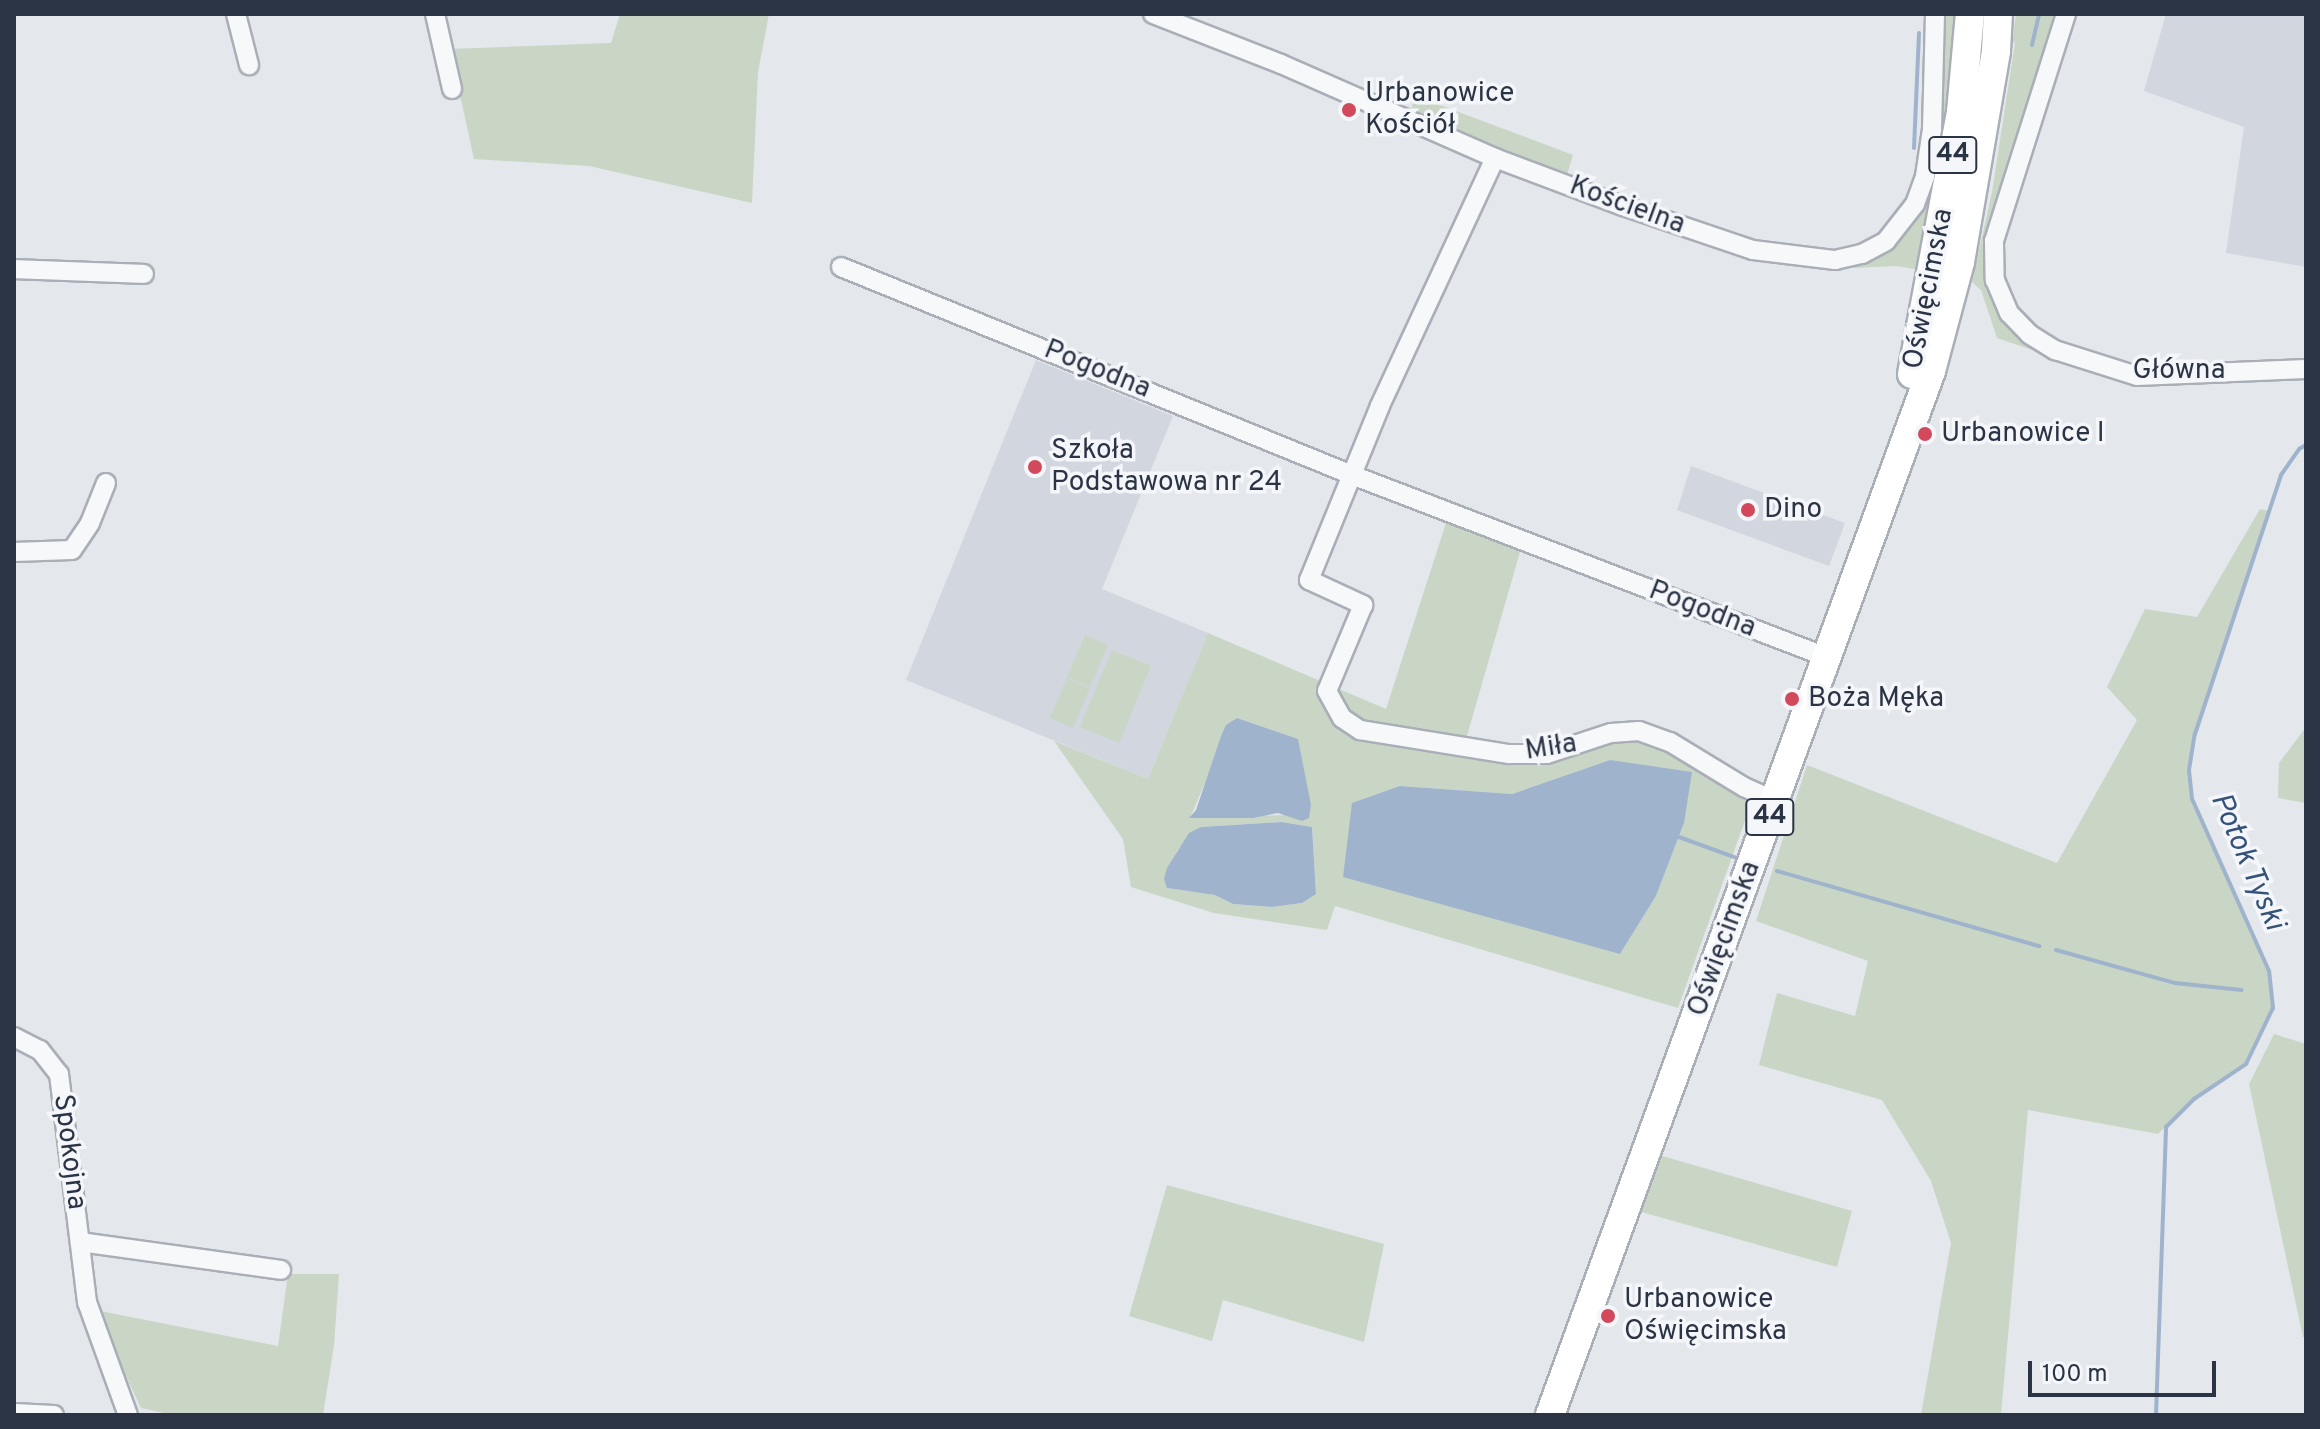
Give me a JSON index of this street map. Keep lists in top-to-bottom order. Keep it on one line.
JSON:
{"streets":{"highway":["44","Oświęcimska"],"street":["Kościelna","Pogodna","Główna","Miła","Spokojna"]},"crossings":[["44","Oświęcimska"],["Oświęcimska","Pogodna"],["Oświęcimska","Główna"],["Oświęcimska","Miła"],["Pogodna","Miła"]],"water":["Potok Tyski"],"places":["Urbanowice Kościół","Urbanowice I","Szkoła Podstawowa nr 24","Dino","Boża Męka","Urbanowice Oświęcimska"],"scale_bar":"100 m"}
